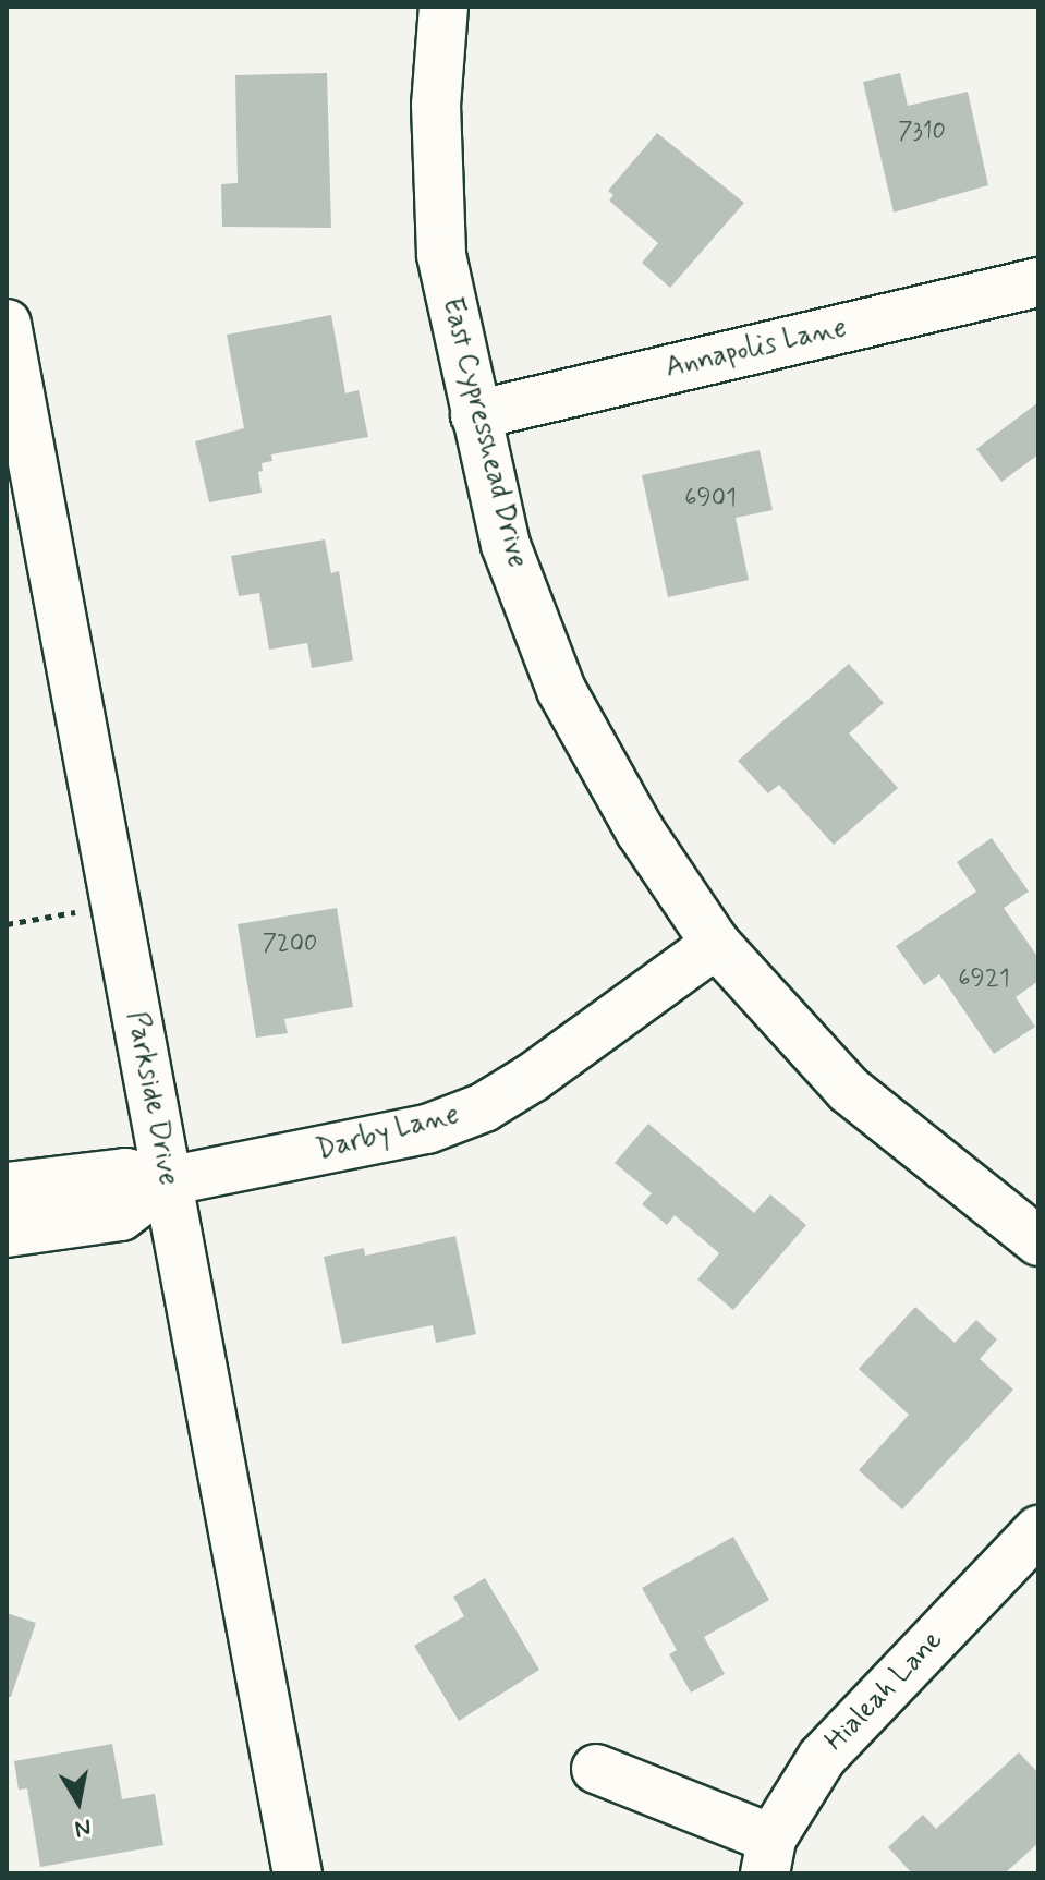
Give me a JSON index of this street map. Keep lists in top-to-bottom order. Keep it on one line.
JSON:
{"streets":{"street":["Annapolis Lane","East Cypresshead Drive","Parkside Drive","Darby Lane","Hialeah Lane"]},"crossings":[["Annapolis Lane","East Cypresshead Drive"],["East Cypresshead Drive","Darby Lane"],["Parkside Drive","Darby Lane"]],"house_numbers":["7310","6901","7200","6921"],"north":"bottom"}
